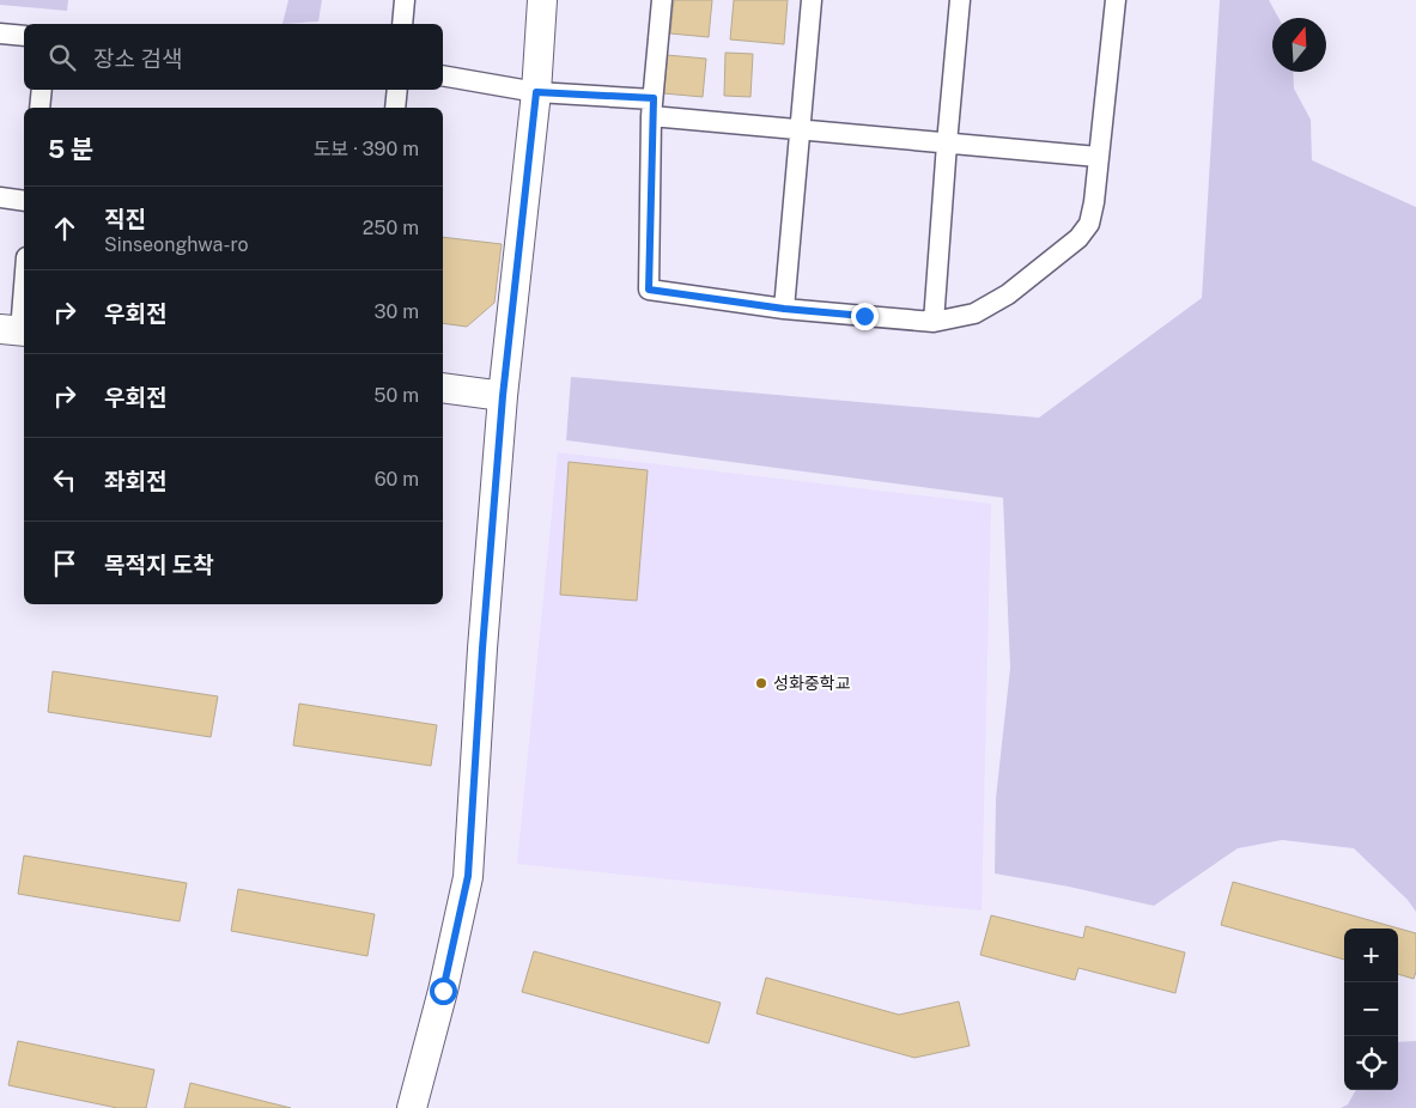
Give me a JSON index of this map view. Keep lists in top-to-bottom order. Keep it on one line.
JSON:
{"places":["성화중학교"],"north":"top","page":{"search":"장소 검색","heading":["5 분","도보 · 390 m"],"list":[["직진","Sinseonghwa-ro","250 m"],["우회전","30 m"],["우회전","50 m"],["좌회전","60 m"],"목적지 도착"],"map_buttons":["+","−"]}}
